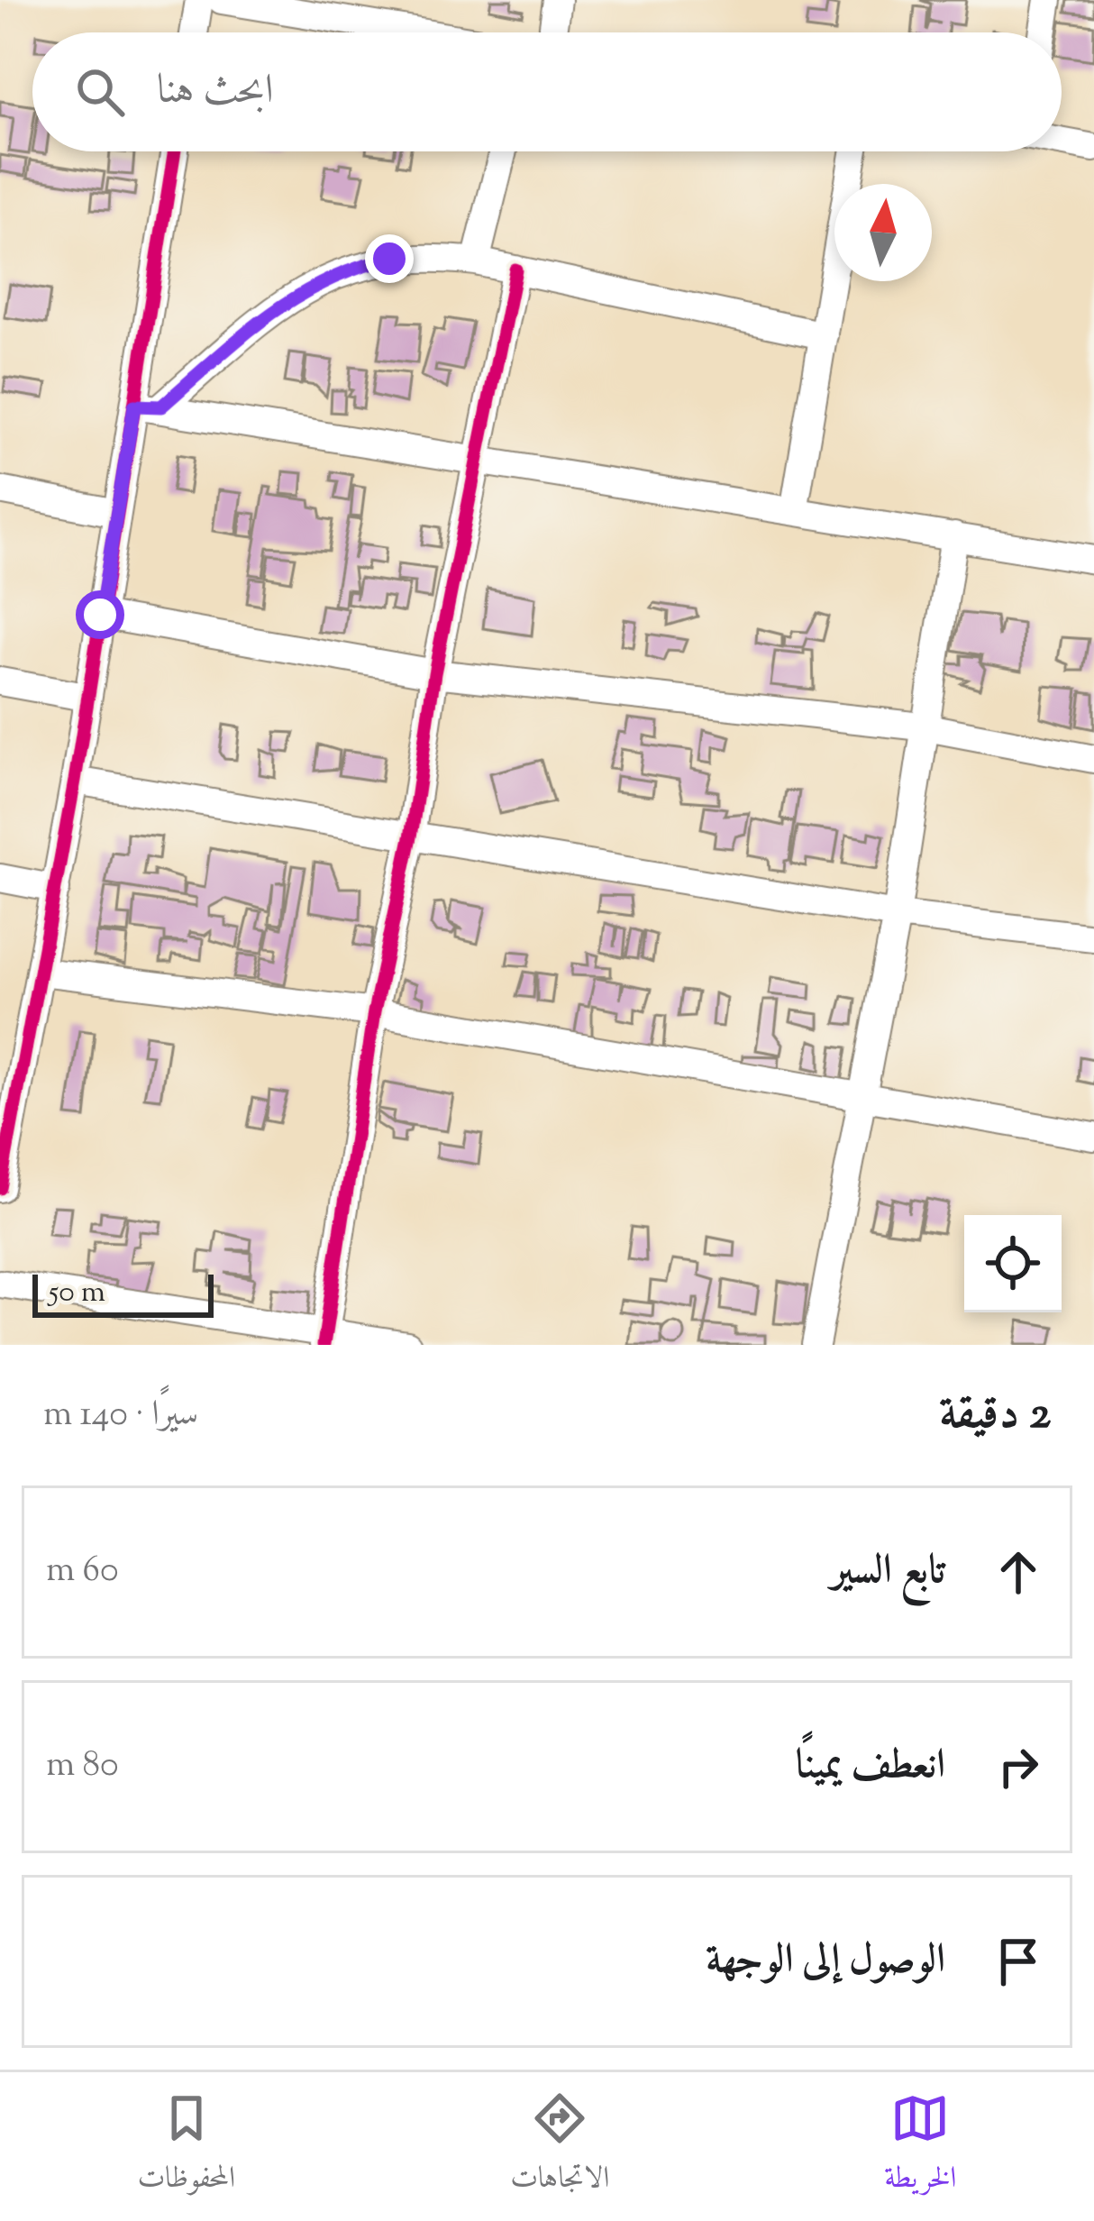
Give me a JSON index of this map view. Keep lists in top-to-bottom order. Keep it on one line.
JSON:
{"scale_bar":"50 m","north":"top","page":{"search":"ابحث هنا","scale":"50 m","heading":["2 دقيقة","سيرًا · 140 m"],"list":[["تابع السير","60 m"],["انعطف يمينًا","80 m"],"الوصول إلى الوجهة"],"nav":["الخريطة","الاتجاهات","المحفوظات"]}}
